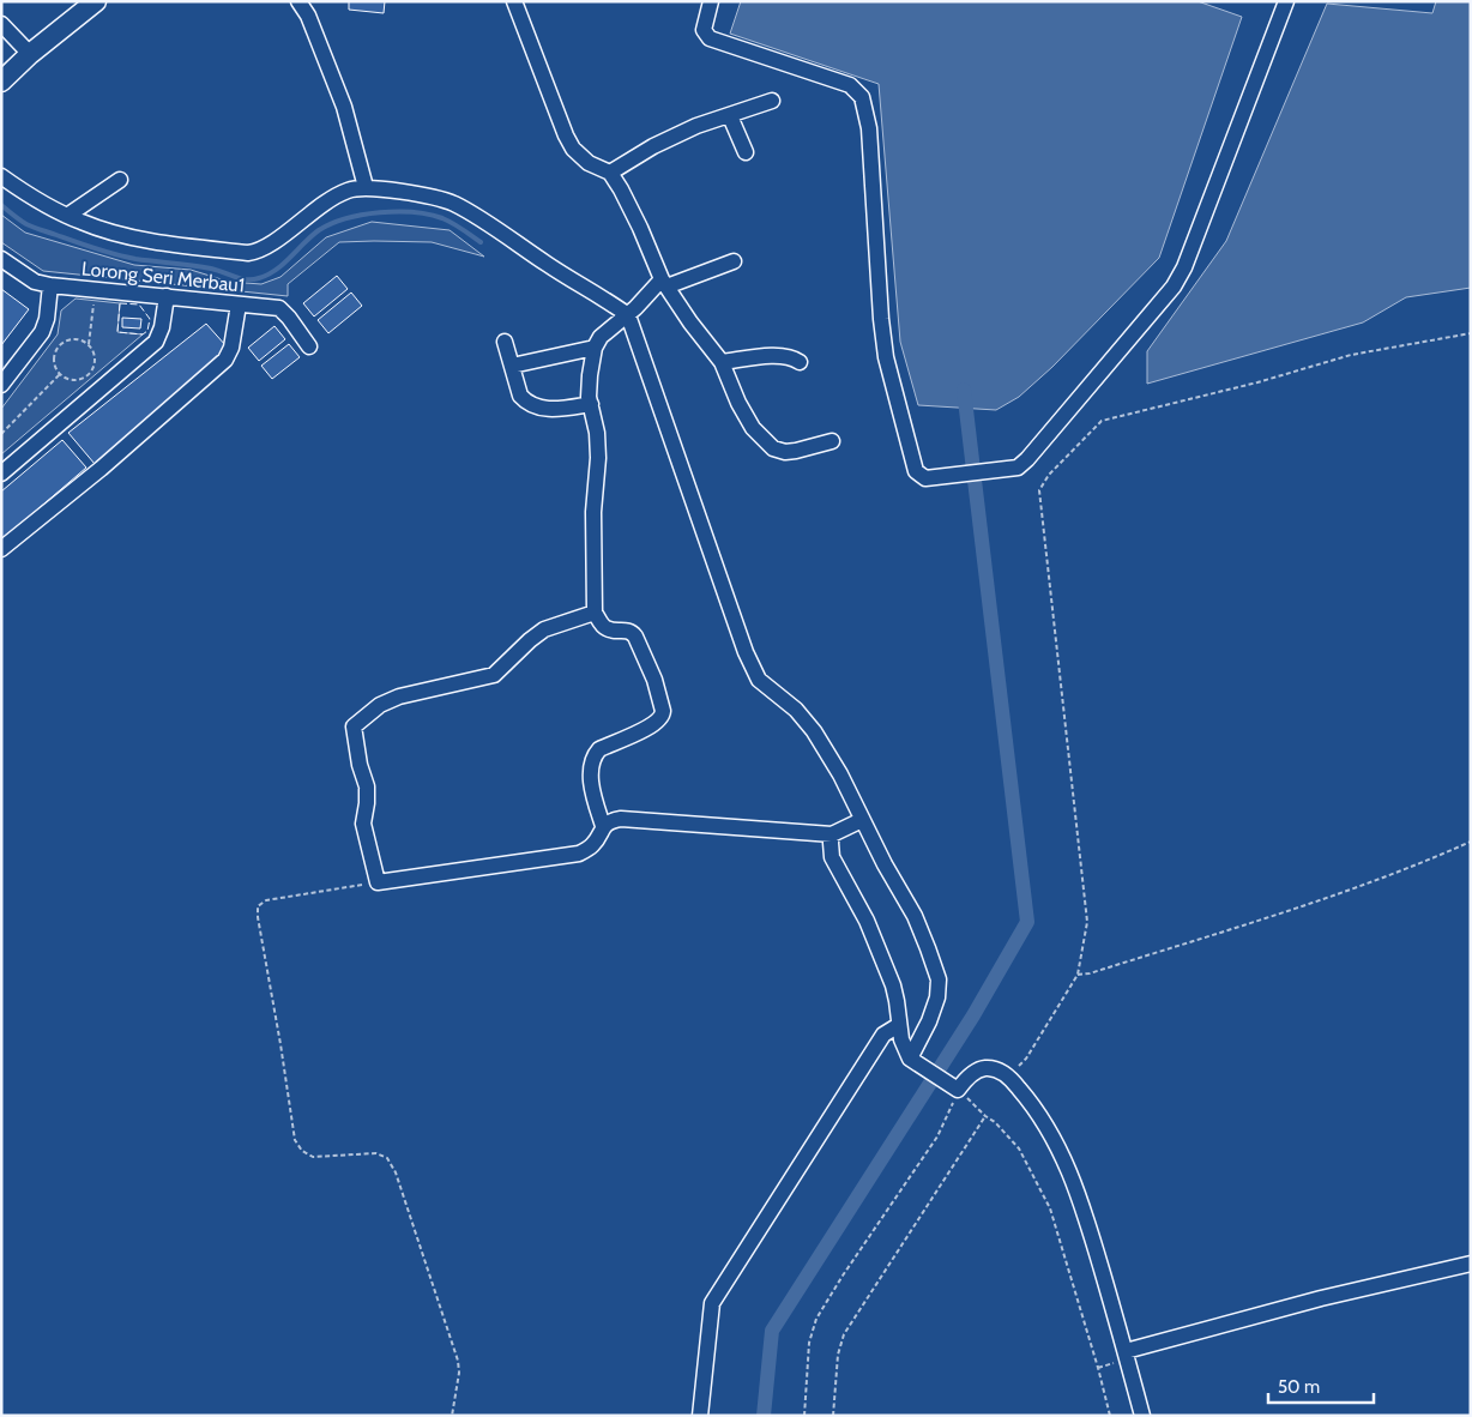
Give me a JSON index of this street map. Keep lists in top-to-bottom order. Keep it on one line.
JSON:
{"streets":{"street":["Lorong Seri Merbau1"]},"scale_bar":"50 m"}
